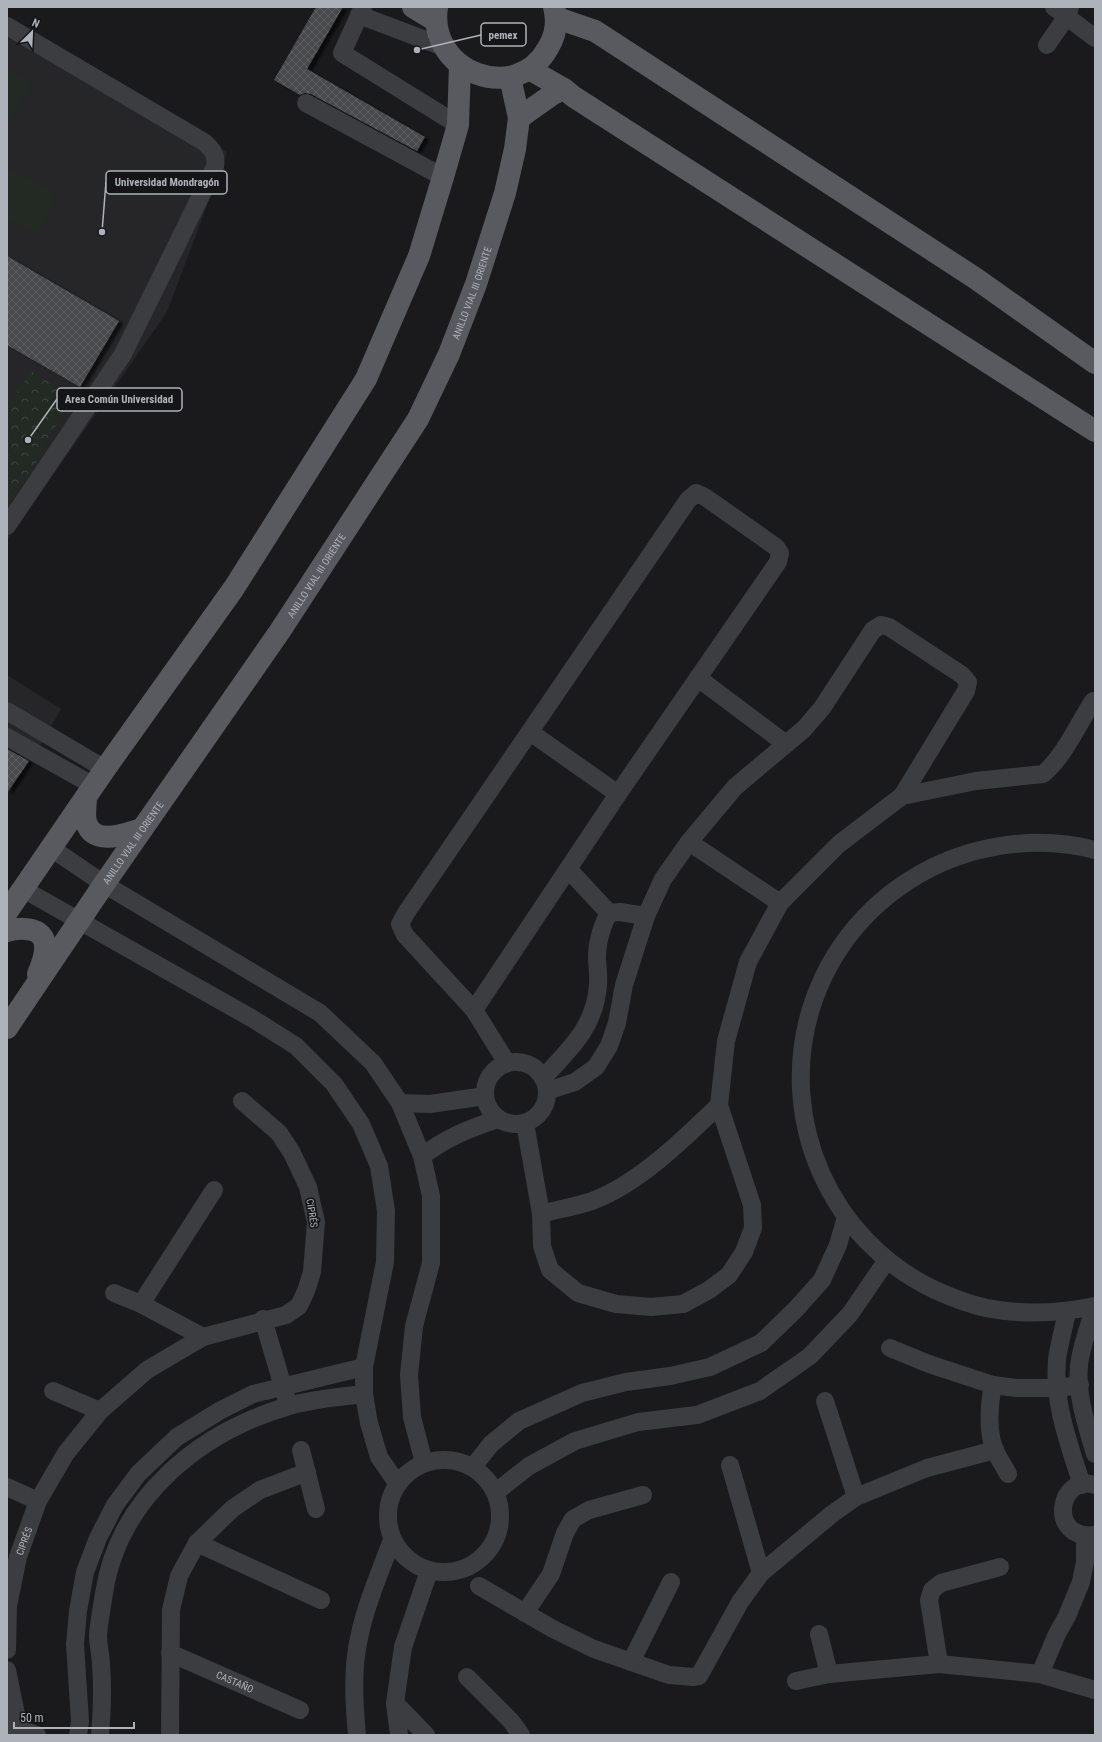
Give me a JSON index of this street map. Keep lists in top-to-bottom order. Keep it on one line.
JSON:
{"streets":{"main road":["ANILLO VIAL III ORIENTE"],"street":["CIPRÉS","CASTAÑO"]},"places":["pemex","Universidad Mondragón","Area Común Universidad"],"scale_bar":"50 m","north":"top right"}
